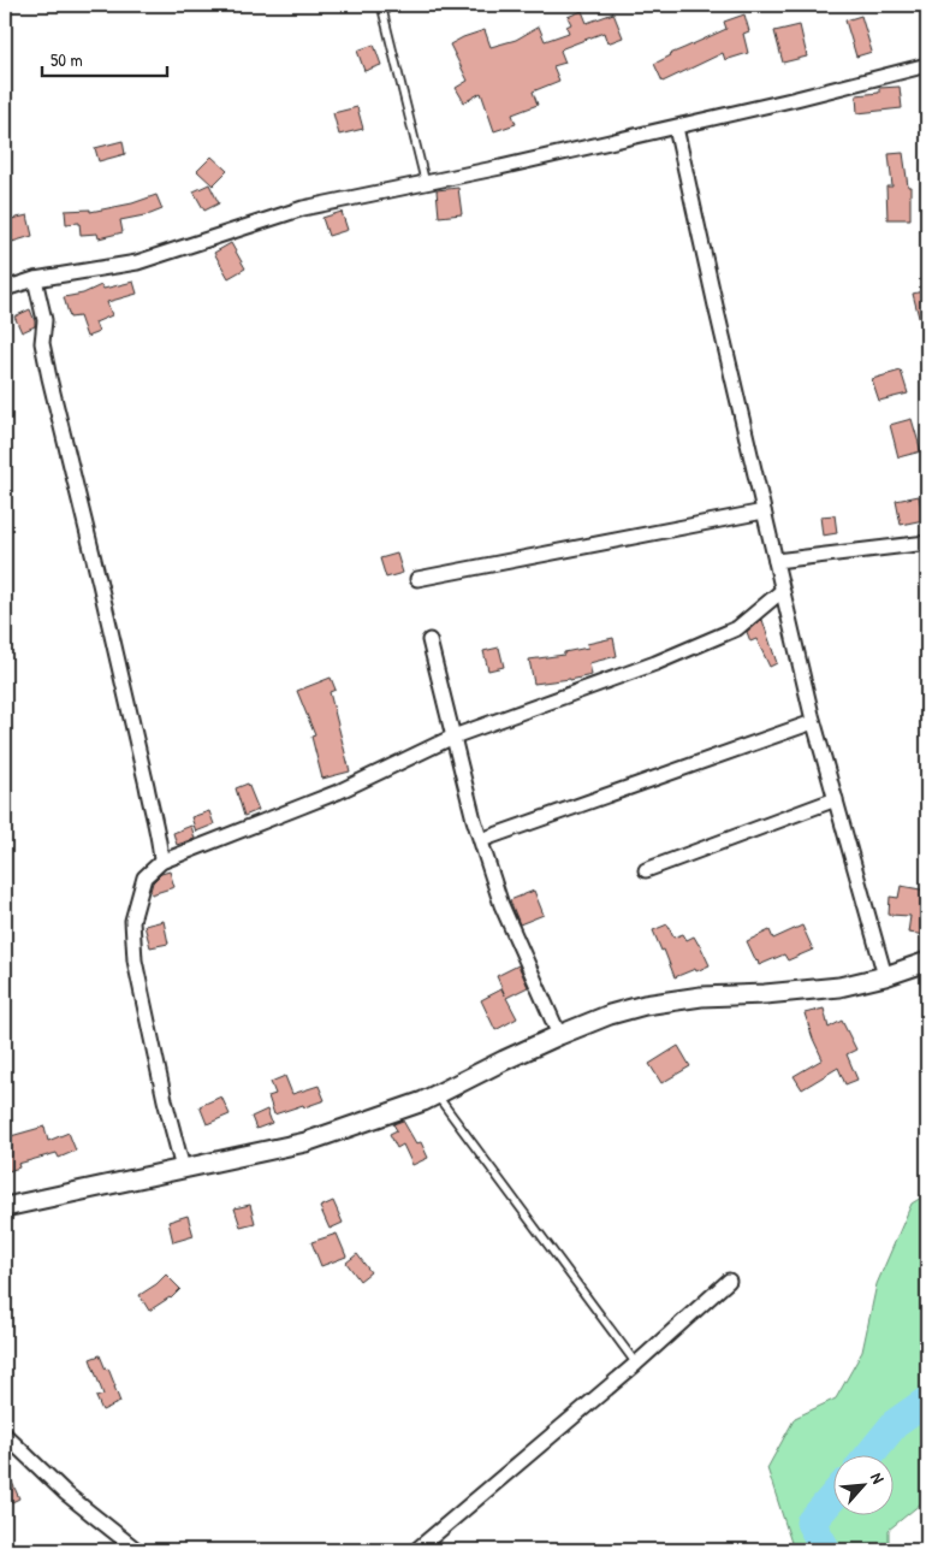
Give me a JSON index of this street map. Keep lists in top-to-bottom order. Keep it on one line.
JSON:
{"scale_bar":"50 m","north":"top right"}
